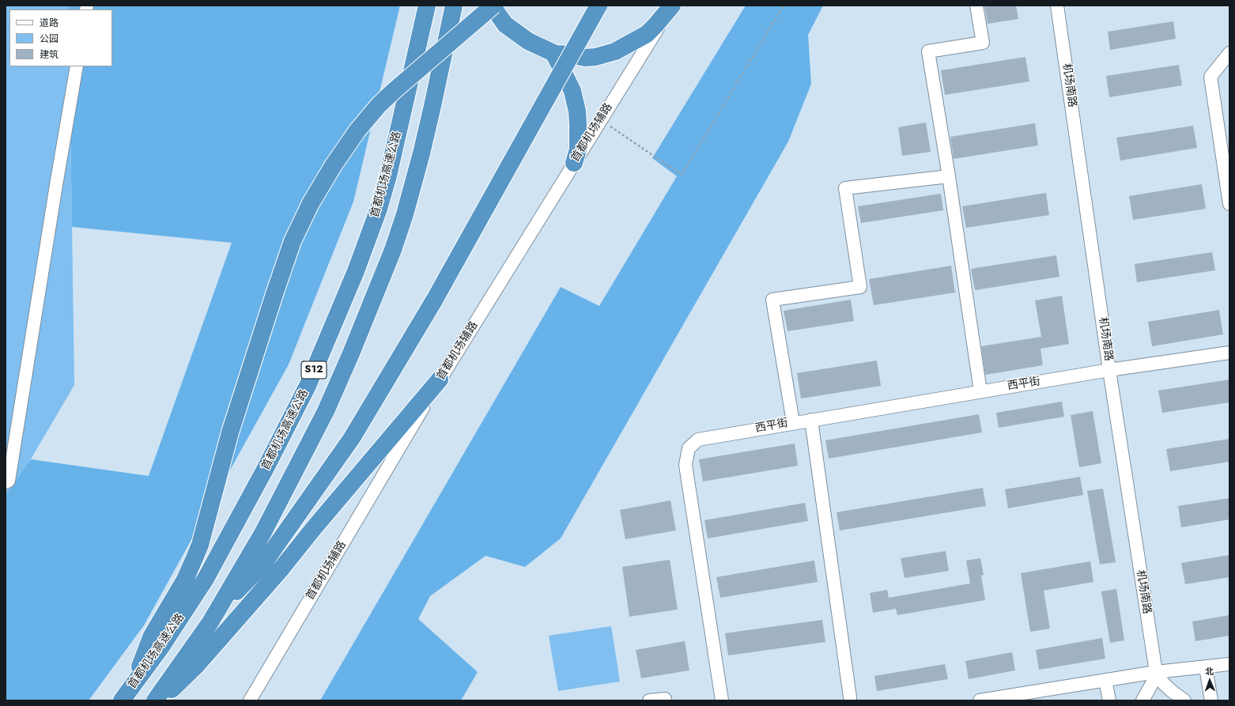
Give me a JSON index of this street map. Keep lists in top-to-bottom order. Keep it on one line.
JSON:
{"streets":{"highway":["首都机场高速公路","S12"],"street":["机场南路","首都机场辅路","西平街"]},"crossings":[["机场南路","西平街"]],"legend":["道路","公园","建筑"],"north":"top"}
